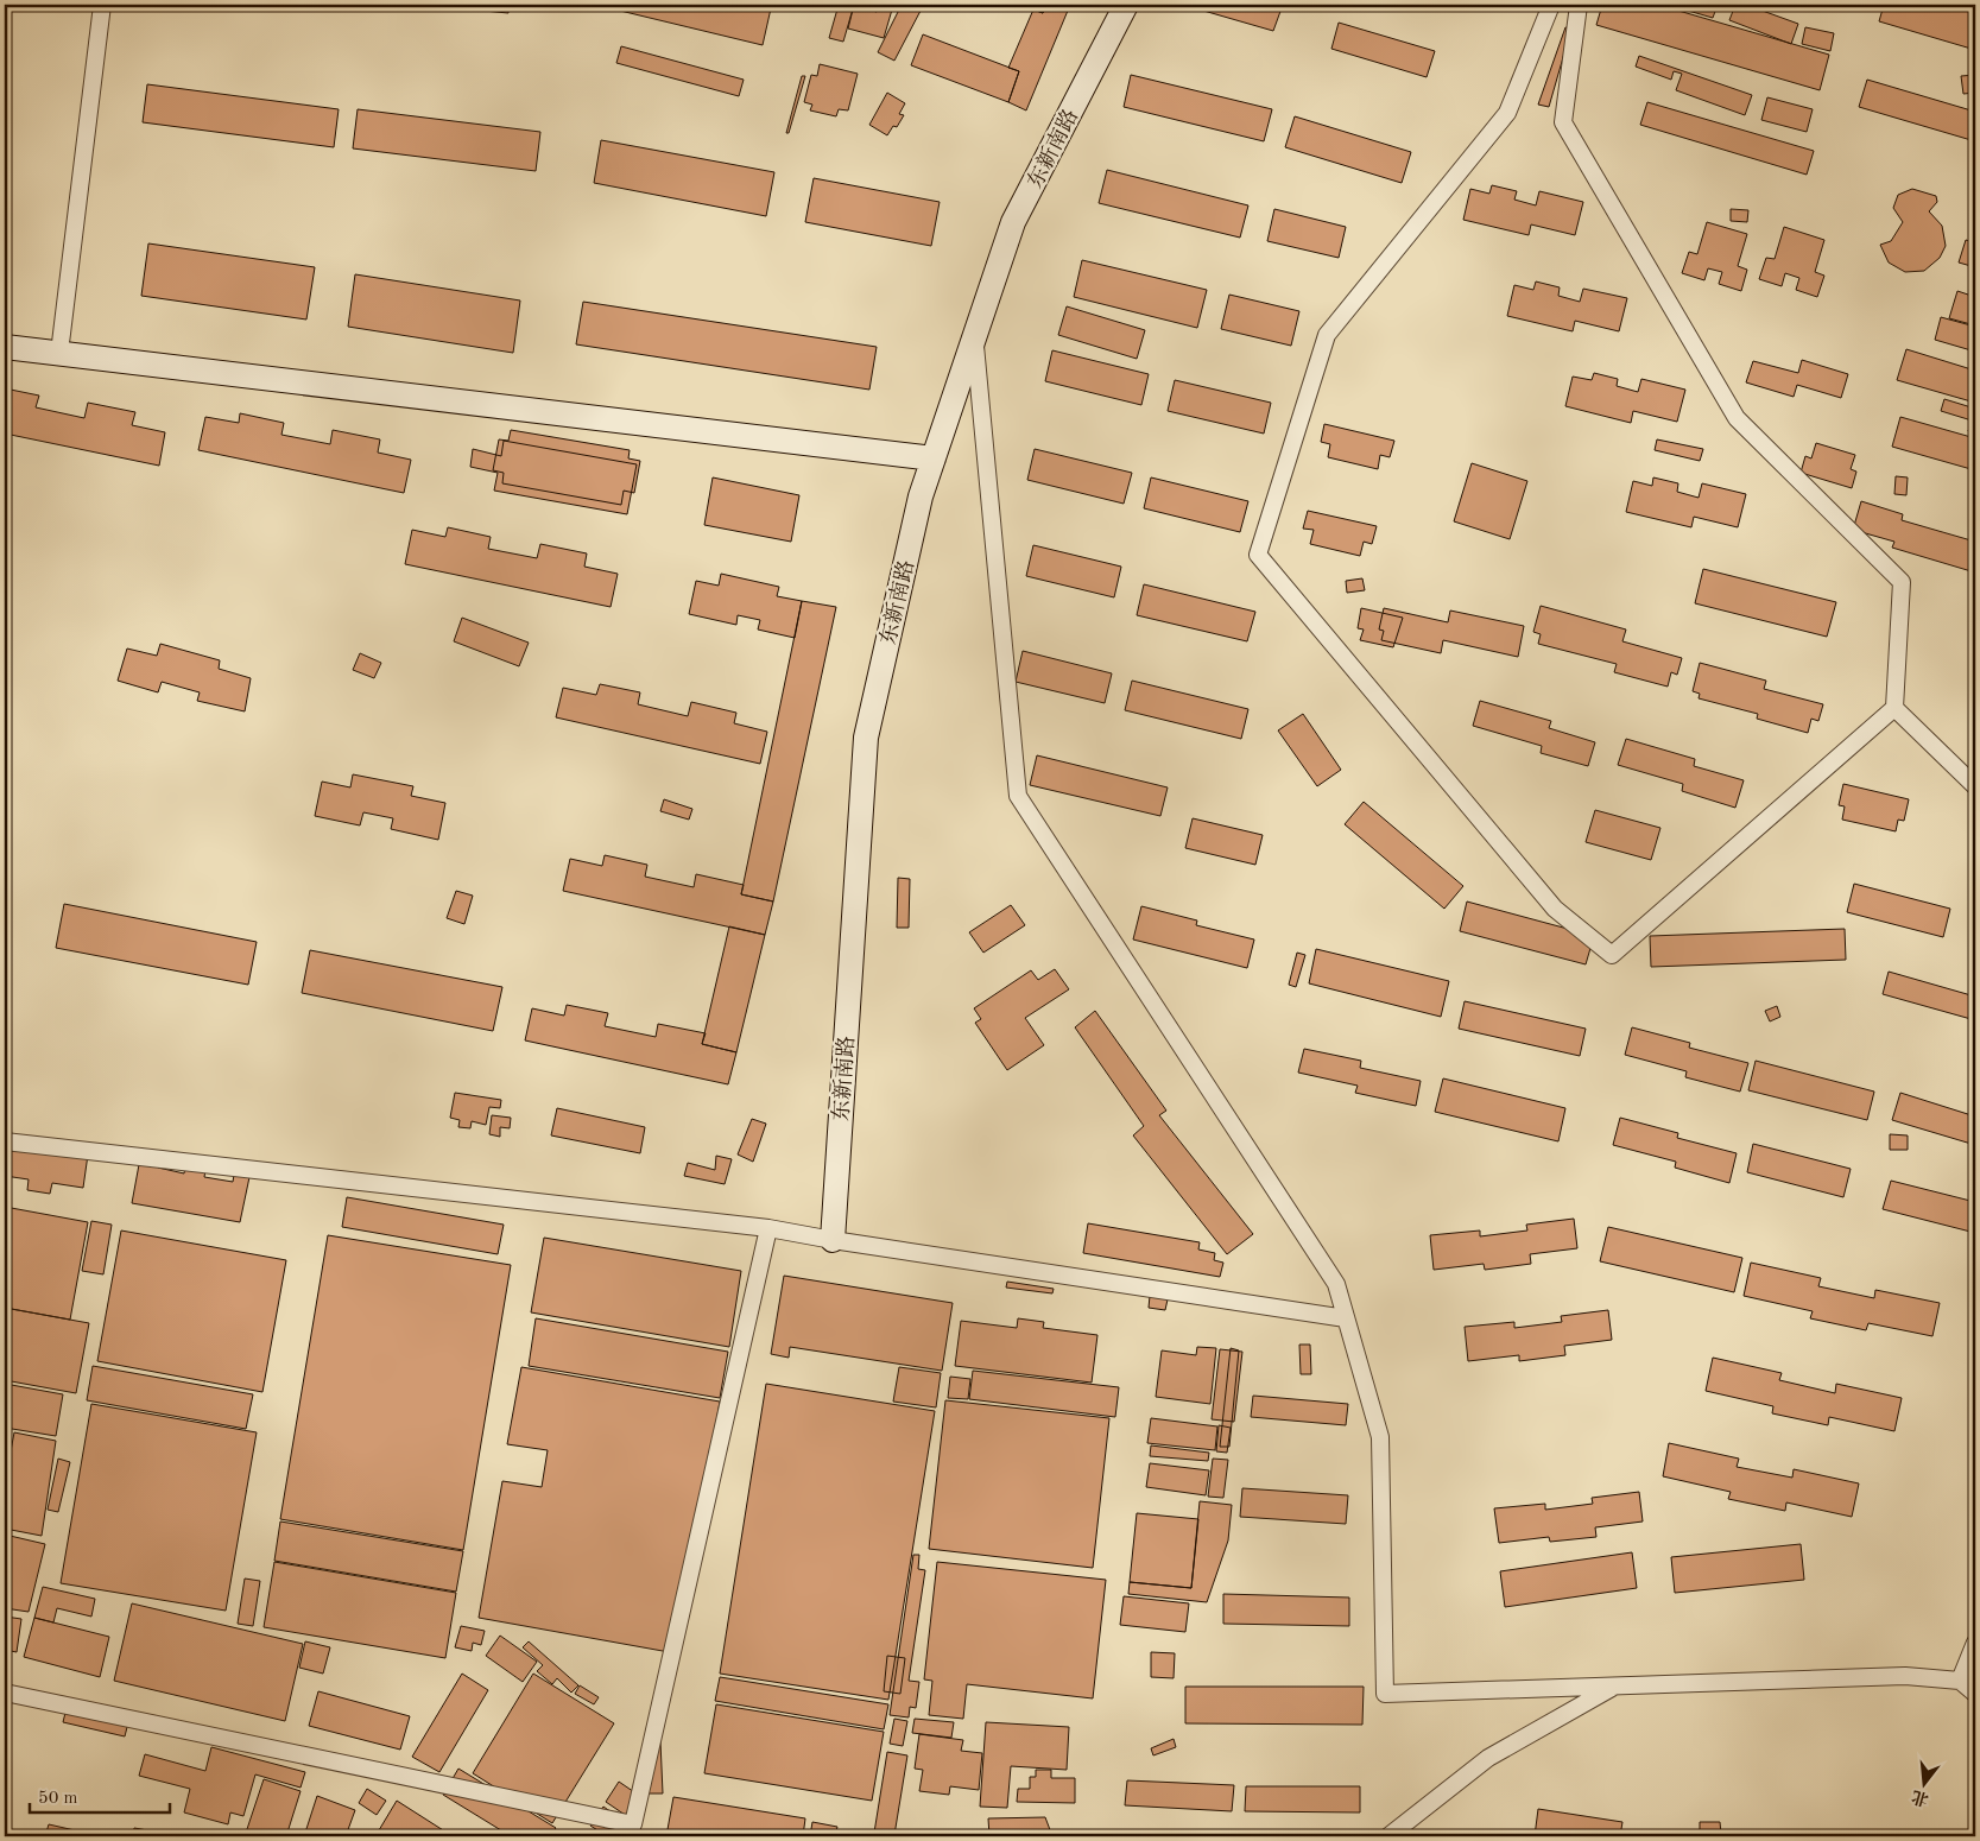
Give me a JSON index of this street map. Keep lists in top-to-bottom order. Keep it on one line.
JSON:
{"streets":{"main road":["东新南路"]},"scale_bar":"50 m","north":"bottom"}
